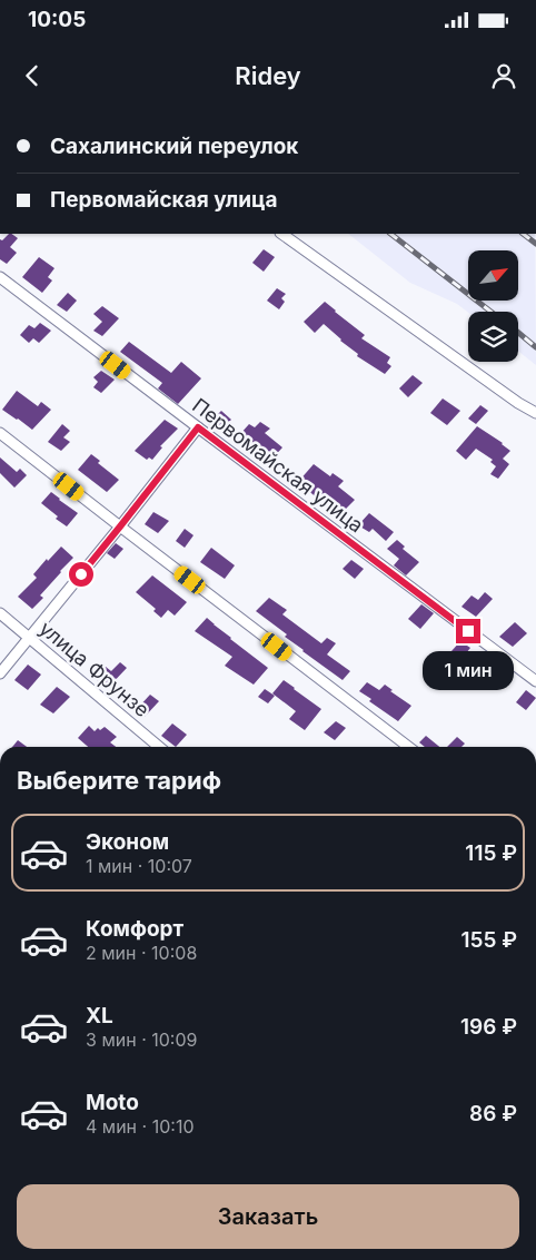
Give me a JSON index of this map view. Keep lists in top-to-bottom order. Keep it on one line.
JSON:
{"streets":{"street":["Первомайская улица","улица Фрунзе"]},"north":"top right","page":{"status":"10:05","header":"Ridey","banner":["Сахалинский переулок","Первомайская улица"],"bubble":"1 мин","heading":"Выберите тариф","list":[{"name":"Эконом","note":"1 мин · 10:07","value":"115 ₽"},{"name":"Комфорт","note":"2 мин · 10:08","value":"155 ₽"},{"name":"XL","note":"3 мин · 10:09","value":"196 ₽"},{"name":"Moto","note":"4 мин · 10:10","value":"86 ₽"}],"buttons":"Заказать"}}
